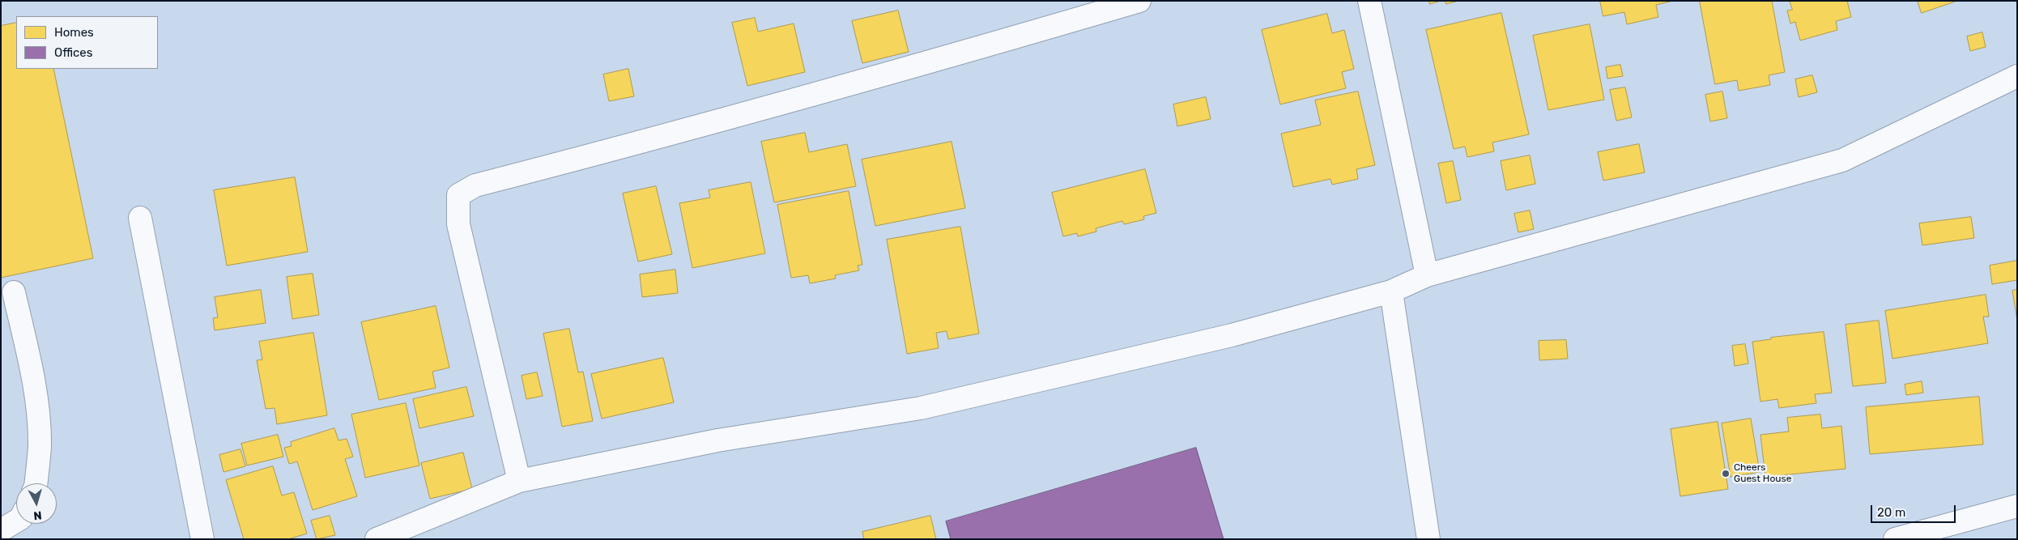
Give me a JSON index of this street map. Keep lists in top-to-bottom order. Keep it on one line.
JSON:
{"places":["Cheers Guest House"],"legend":["Homes","Offices"],"scale_bar":"20 m","north":"bottom"}
